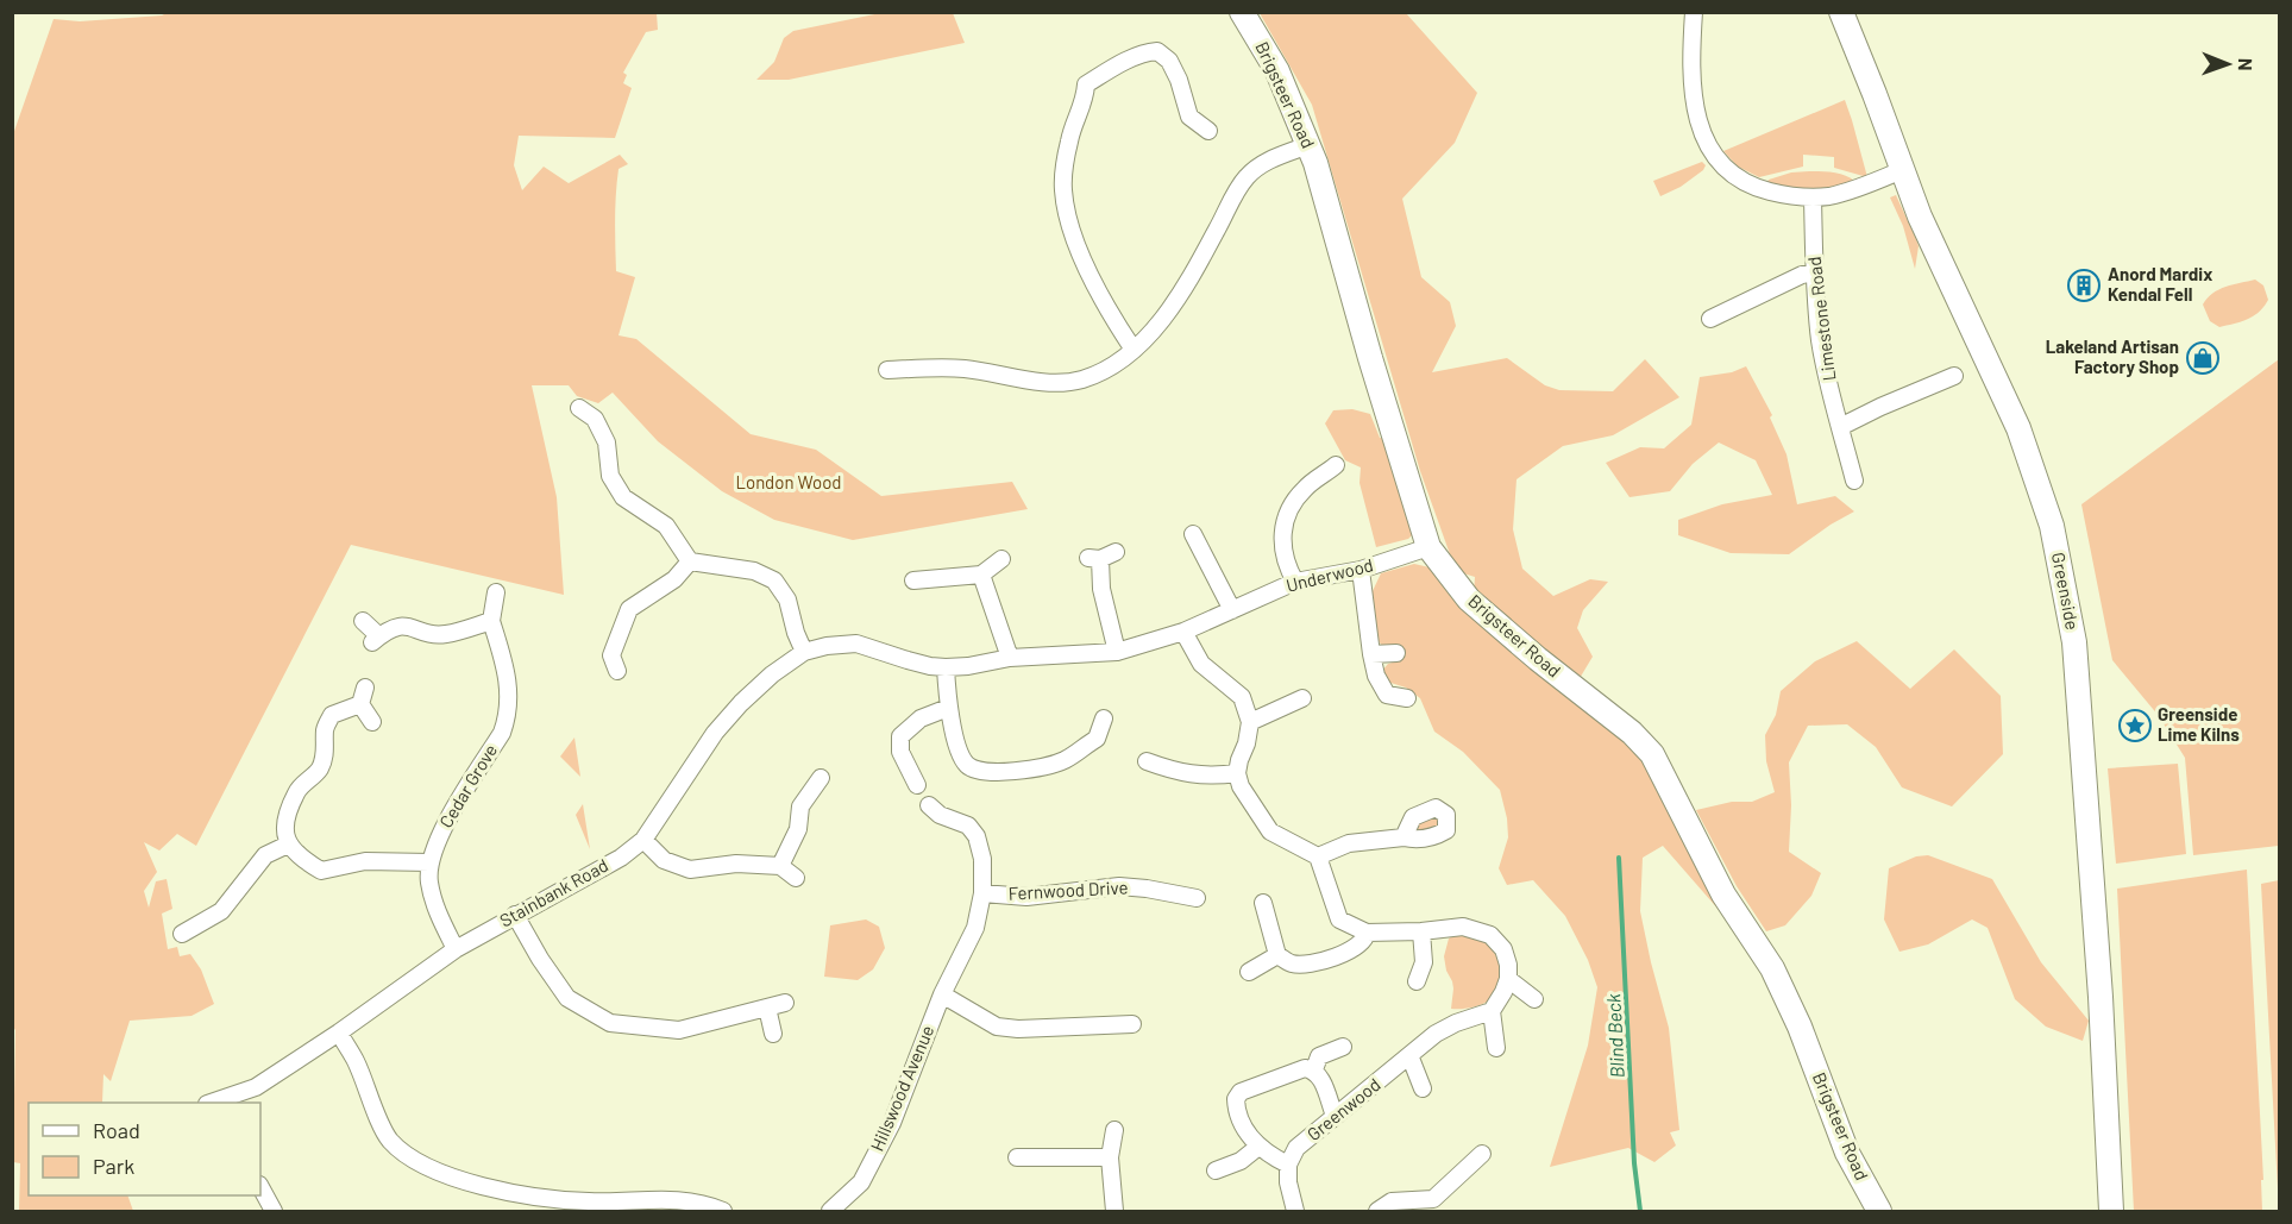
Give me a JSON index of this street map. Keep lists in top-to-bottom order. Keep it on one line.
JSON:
{"streets":{"street":["Brigsteer Road","Limestone Road","Underwood","Greenside","Cedar Grove","Fernwood Drive","Stainbank Road","Hillswood Avenue","Greenwood"]},"crossings":[["Brigsteer Road","Underwood"],["Underwood","Stainbank Road"],["Cedar Grove","Stainbank Road"],["Fernwood Drive","Hillswood Avenue"]],"water":["Blind Beck"],"parks":["London Wood"],"places":{"building":["Anord Mardix Kendal Fell"],"shop":["Lakeland Artisan Factory Shop"],"place":["Greenside Lime Kilns"]},"legend":["Road","Park"],"north":"right"}
